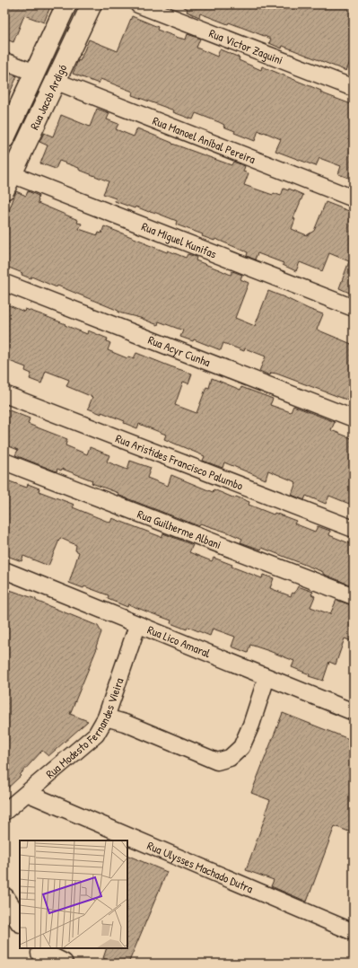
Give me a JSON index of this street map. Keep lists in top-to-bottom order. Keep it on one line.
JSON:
{"streets":{"main road":["Rua Jacob Ardigó"],"street":["Rua Victor Zaguini","Rua Manoel Aníbal Pereira","Rua Miguel Kunifas","Rua Acyr Cunha","Rua Aristides Francisco Palumbo","Rua Guilherme Albani","Rua Lico Amaral","Rua Modesto Fernandes Vieira","Rua Ulysses Machado Dutra"]},"crossings":[["Rua Jacob Ardigó","Rua Manoel Aníbal Pereira"],["Rua Jacob Ardigó","Rua Miguel Kunifas"],["Rua Lico Amaral","Rua Modesto Fernandes Vieira"],["Rua Modesto Fernandes Vieira","Rua Ulysses Machado Dutra"]]}
